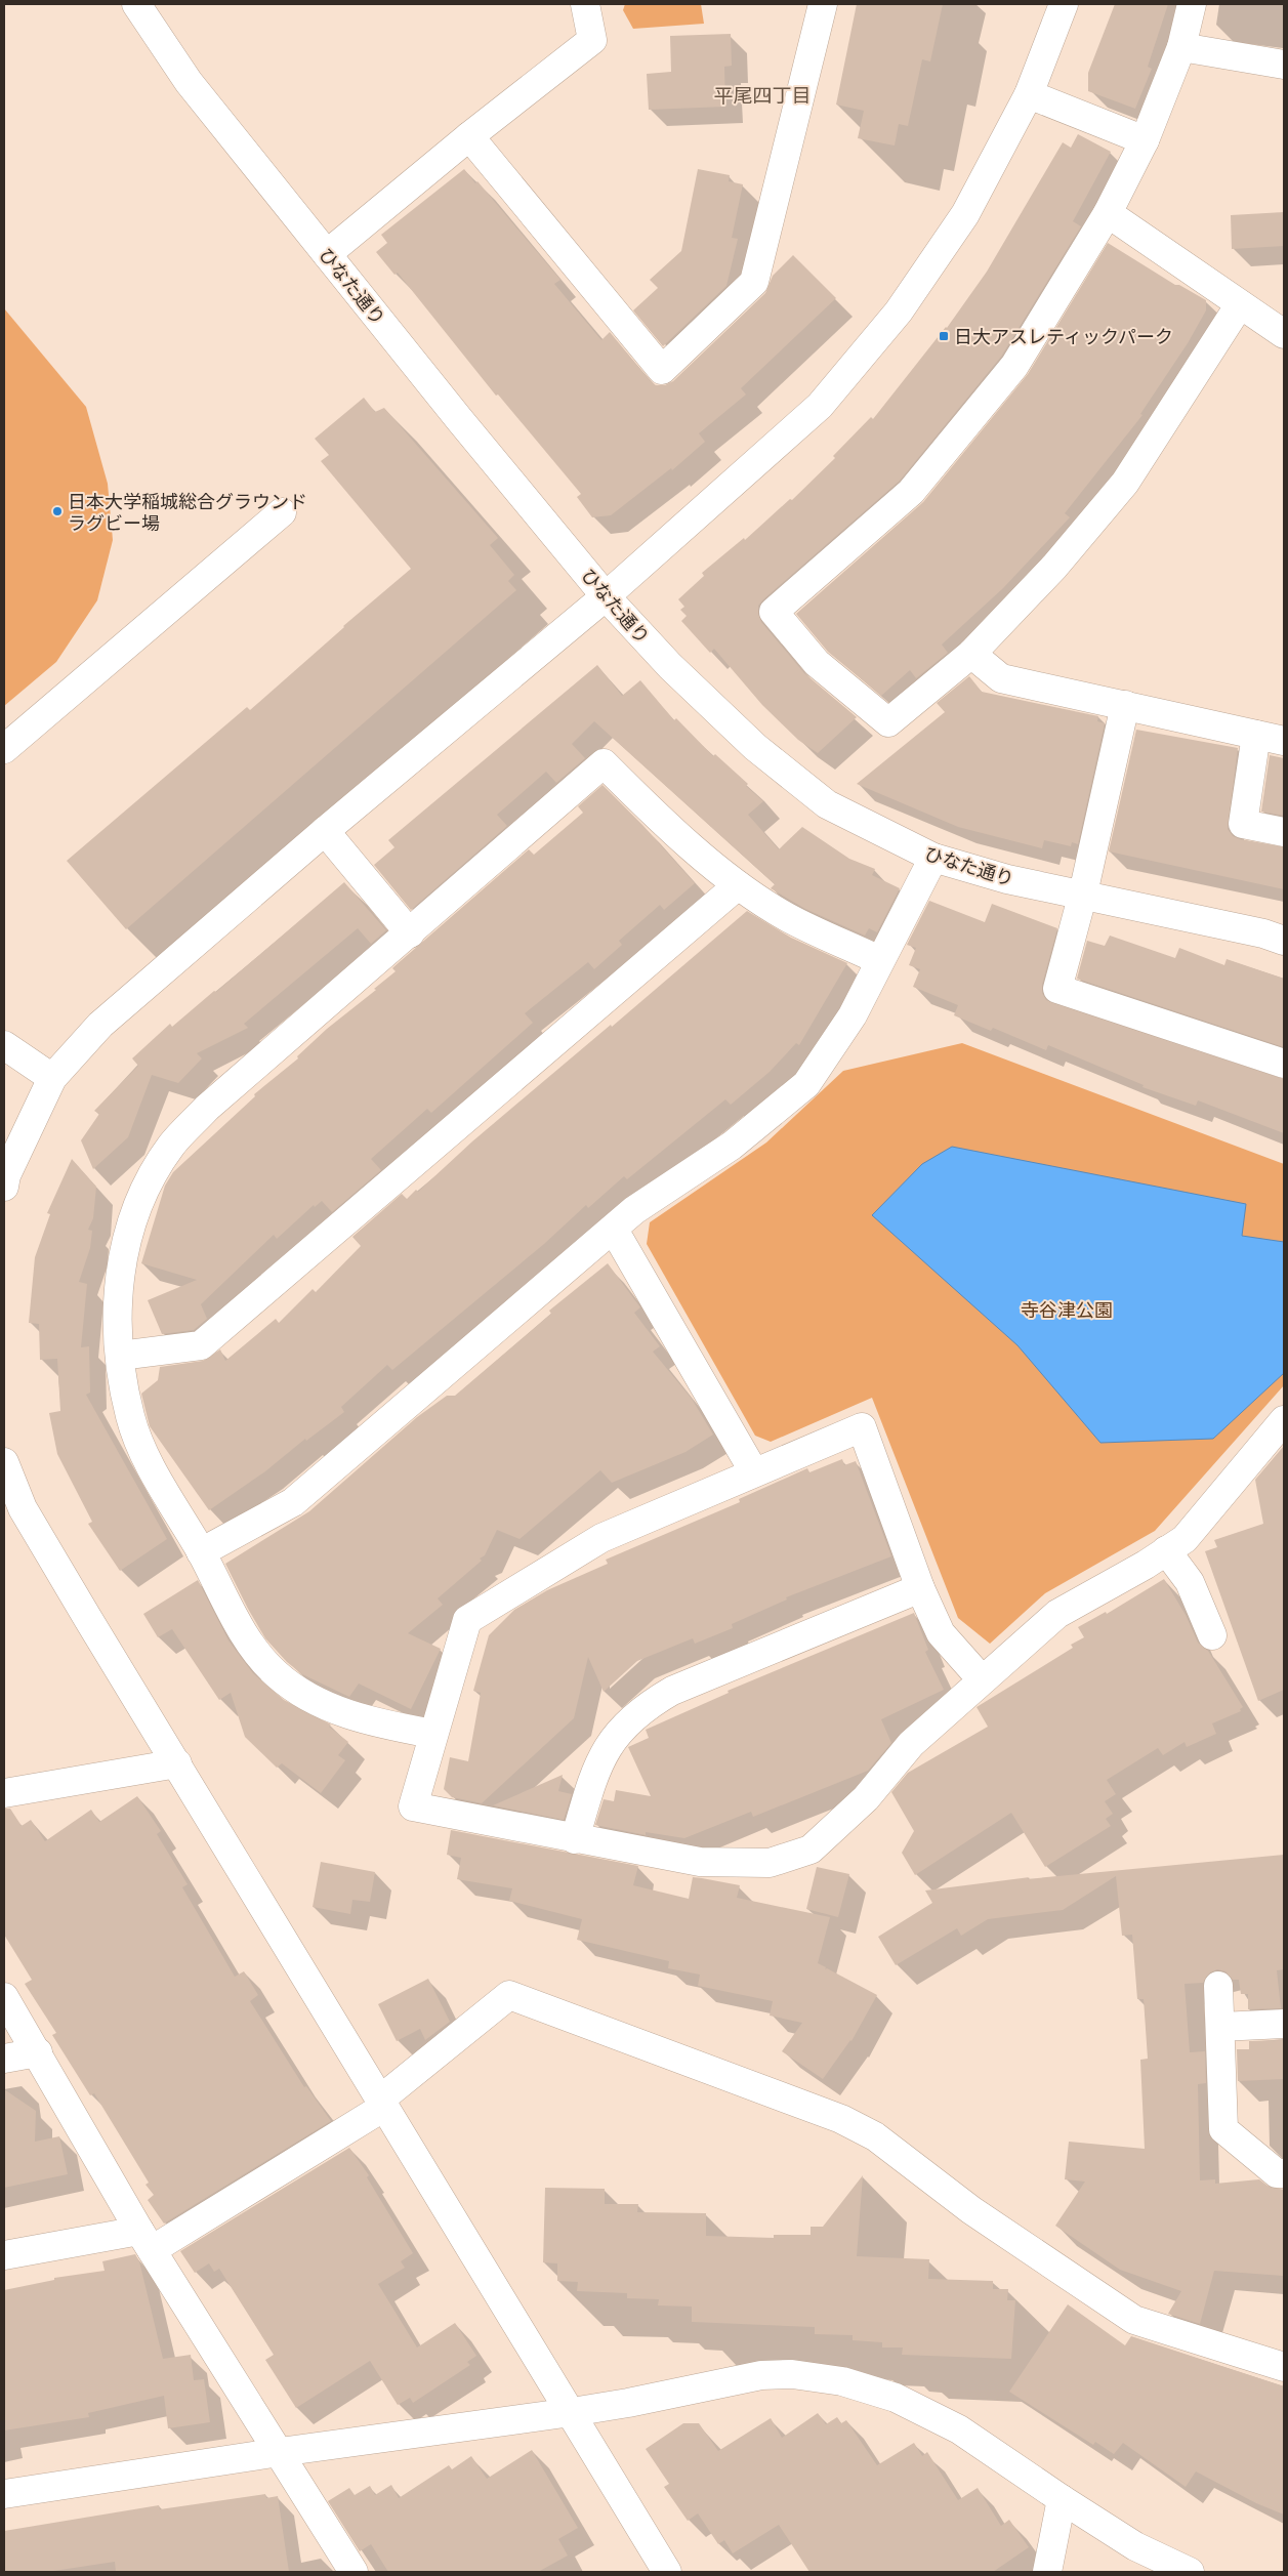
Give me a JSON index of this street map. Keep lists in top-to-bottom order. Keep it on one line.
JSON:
{"streets":{"street":["ひなた通り"]},"districts":["平尾四丁目"],"parks":["寺谷津公園"],"places":{"transit":["日大アスレティックパーク"],"other":["日本大学稲城総合グラウンド ラグビー場"]}}
